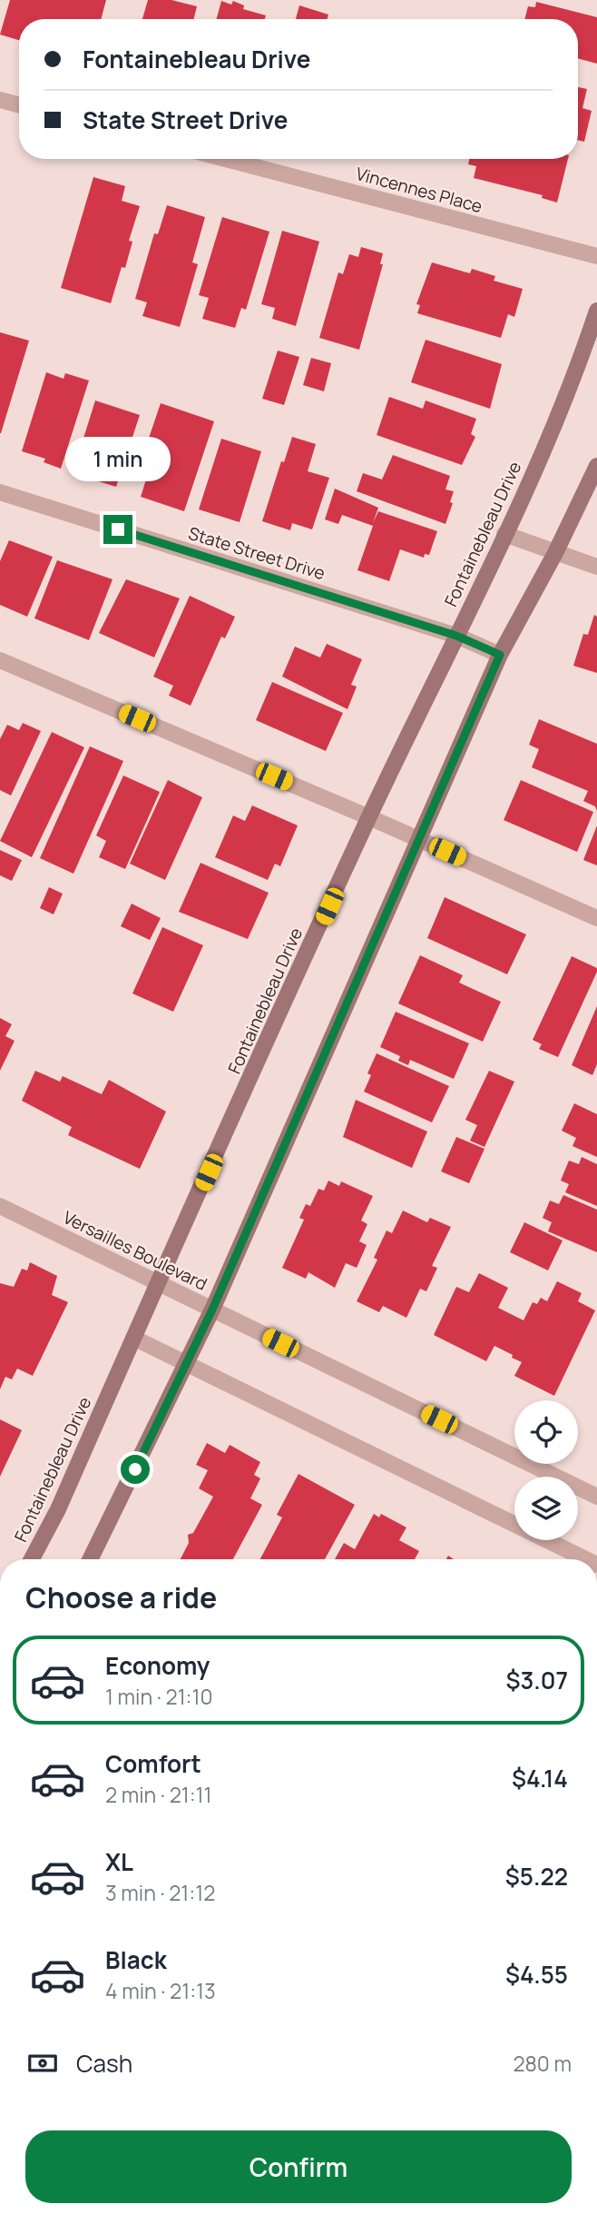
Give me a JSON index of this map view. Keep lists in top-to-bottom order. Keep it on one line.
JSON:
{"streets":{"street":["Vincennes Place","Fontainebleau Drive","State Street Drive","Versailles Boulevard"]},"crossings":[["Fontainebleau Drive","State Street Drive"],["Fontainebleau Drive","Versailles Boulevard"]],"page":{"banner":["Fontainebleau Drive","State Street Drive"],"bubble":"1 min","heading":"Choose a ride","list":[{"name":"Economy","note":"1 min · 21:10","value":"$3.07"},{"name":"Comfort","note":"2 min · 21:11","value":"$4.14"},{"name":"XL","note":"3 min · 21:12","value":"$5.22"},{"name":"Black","note":"4 min · 21:13","value":"$4.55"}],"pay":["Cash","280 m"],"buttons":"Confirm"}}
